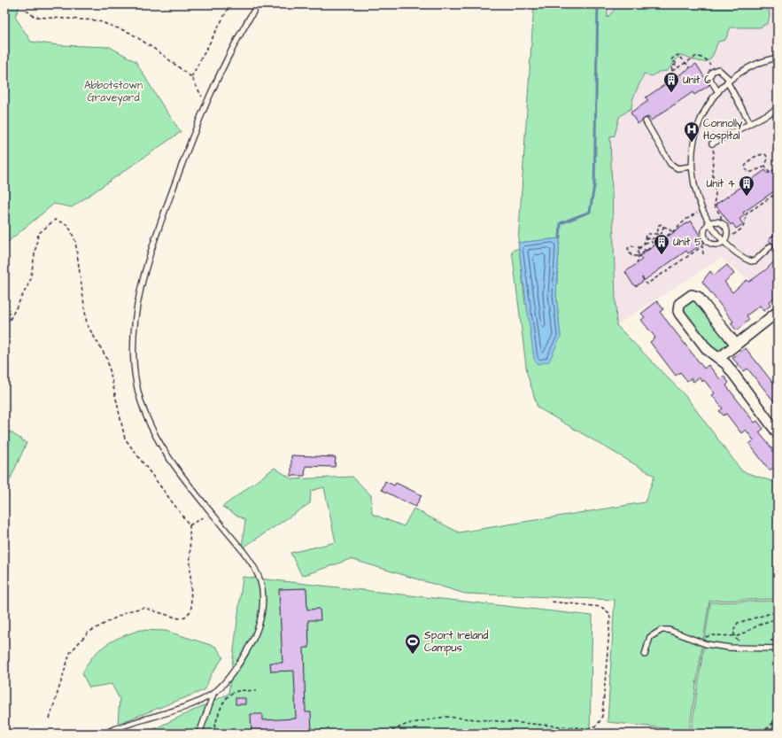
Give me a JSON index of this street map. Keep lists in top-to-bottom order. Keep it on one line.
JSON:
{"parks":["Abbotstown Graveyard"],"places":{"building":["Unit 6","Unit 4","Unit 5"],"hospital":["Connolly Hospital"],"sports":["Sport Ireland Campus"]}}
